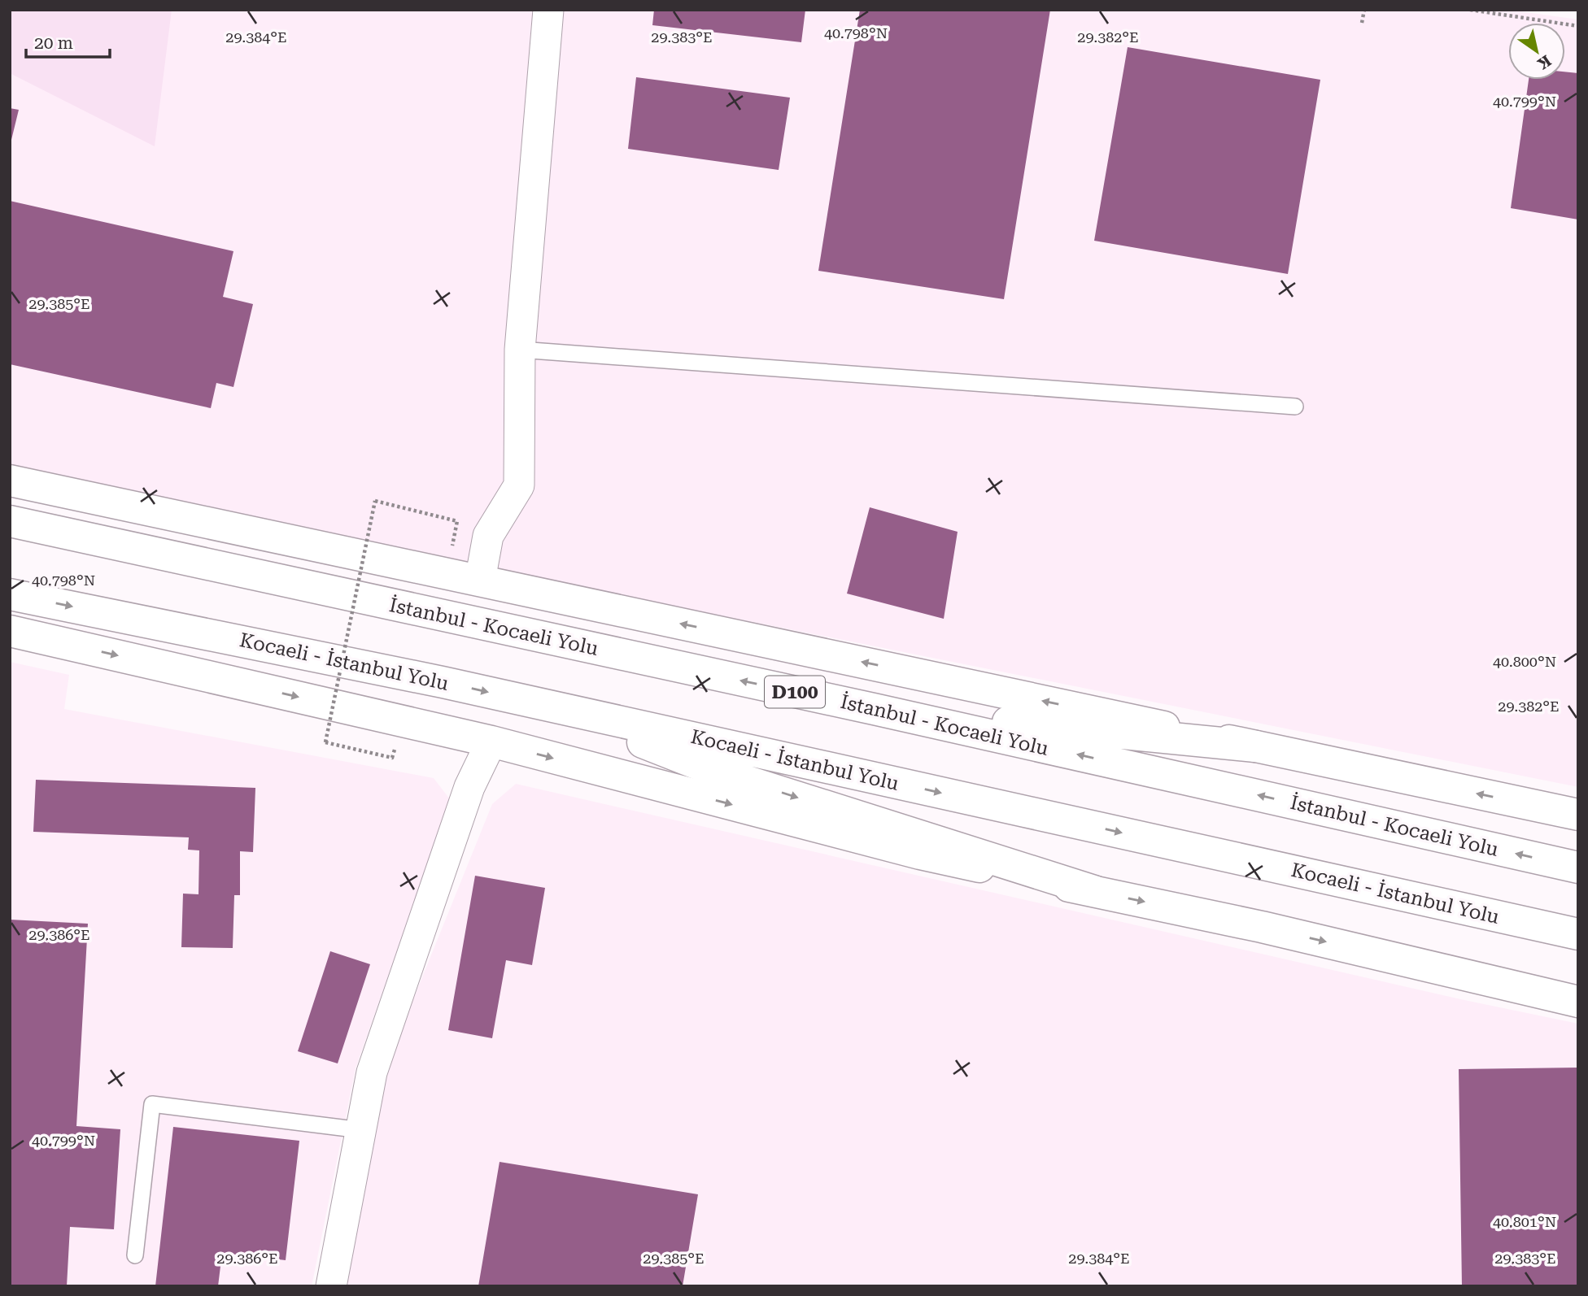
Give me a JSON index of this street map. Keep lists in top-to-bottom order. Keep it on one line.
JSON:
{"streets":{"main road":["İstanbul - Kocaeli Yolu","Kocaeli - İstanbul Yolu","D100"]},"scale_bar":"20 m","north":"bottom right","coordinates":["40.798°N","29.382°E","29.384°E","29.383°E","40.799°N","29.385°E","40.800°N","29.386°E","40.801°N"]}
